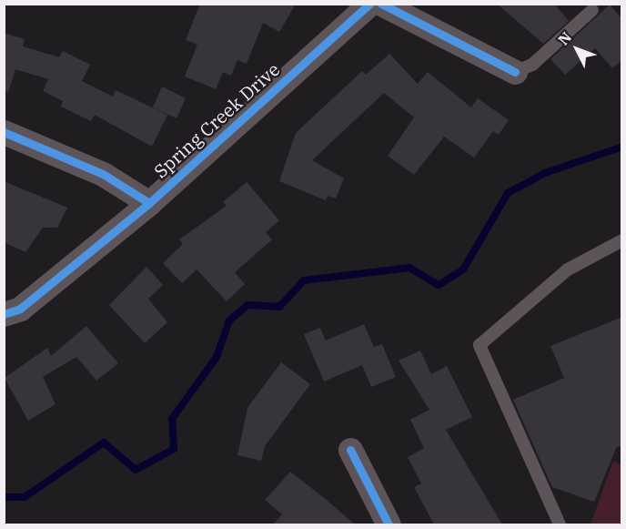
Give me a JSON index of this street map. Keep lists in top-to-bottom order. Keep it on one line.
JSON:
{"streets":{"street":["Spring Creek Drive"]},"north":"top left"}
